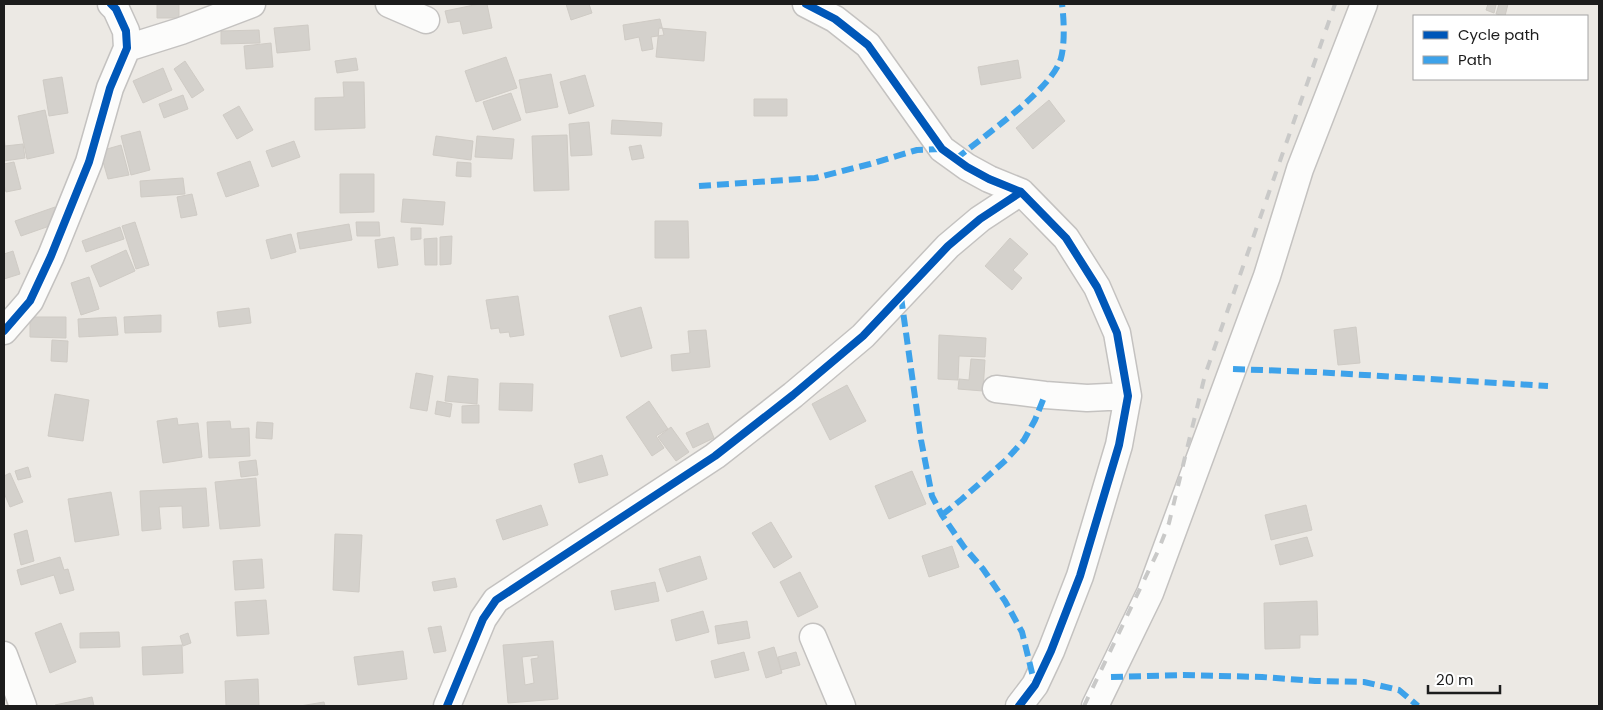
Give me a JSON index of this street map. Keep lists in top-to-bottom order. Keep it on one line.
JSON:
{"legend":["Cycle path","Path"],"scale_bar":"20 m"}
